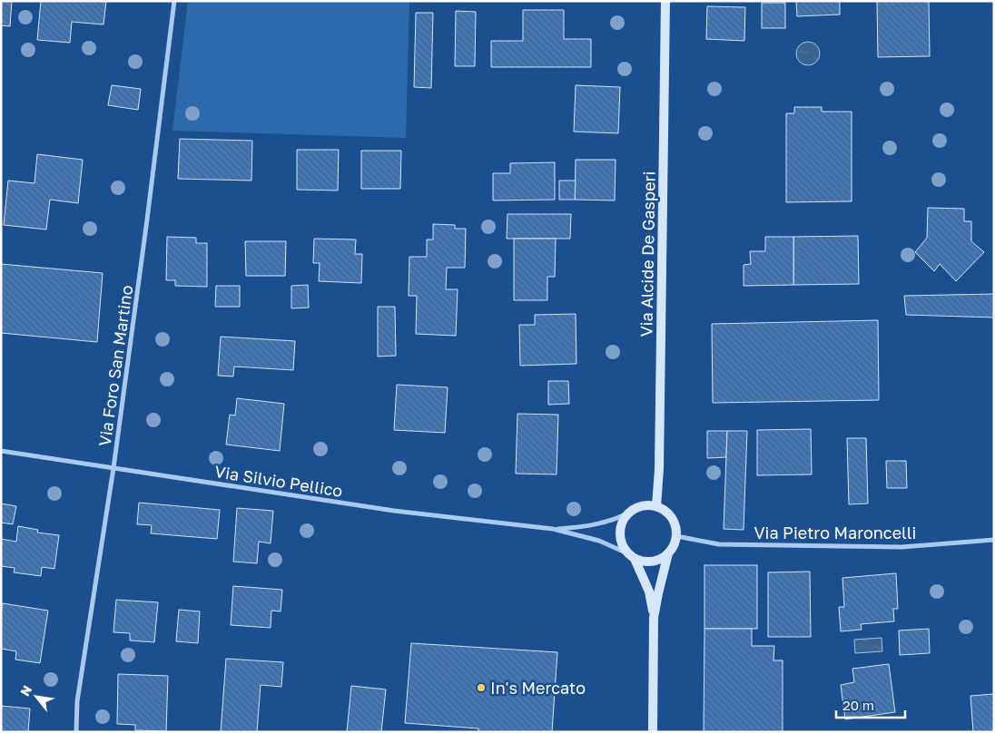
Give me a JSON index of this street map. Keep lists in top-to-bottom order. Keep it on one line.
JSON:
{"streets":{"main road":["Via Alcide De Gasperi"],"street":["Via Foro San Martino","Via Silvio Pellico","Via Pietro Maroncelli"]},"crossings":[["Via Alcide De Gasperi","Via Silvio Pellico"],["Via Alcide De Gasperi","Via Pietro Maroncelli"],["Via Foro San Martino","Via Silvio Pellico"],["Via Silvio Pellico","Via Pietro Maroncelli"]],"places":["In's Mercato"],"scale_bar":"20 m","north":"top left"}
